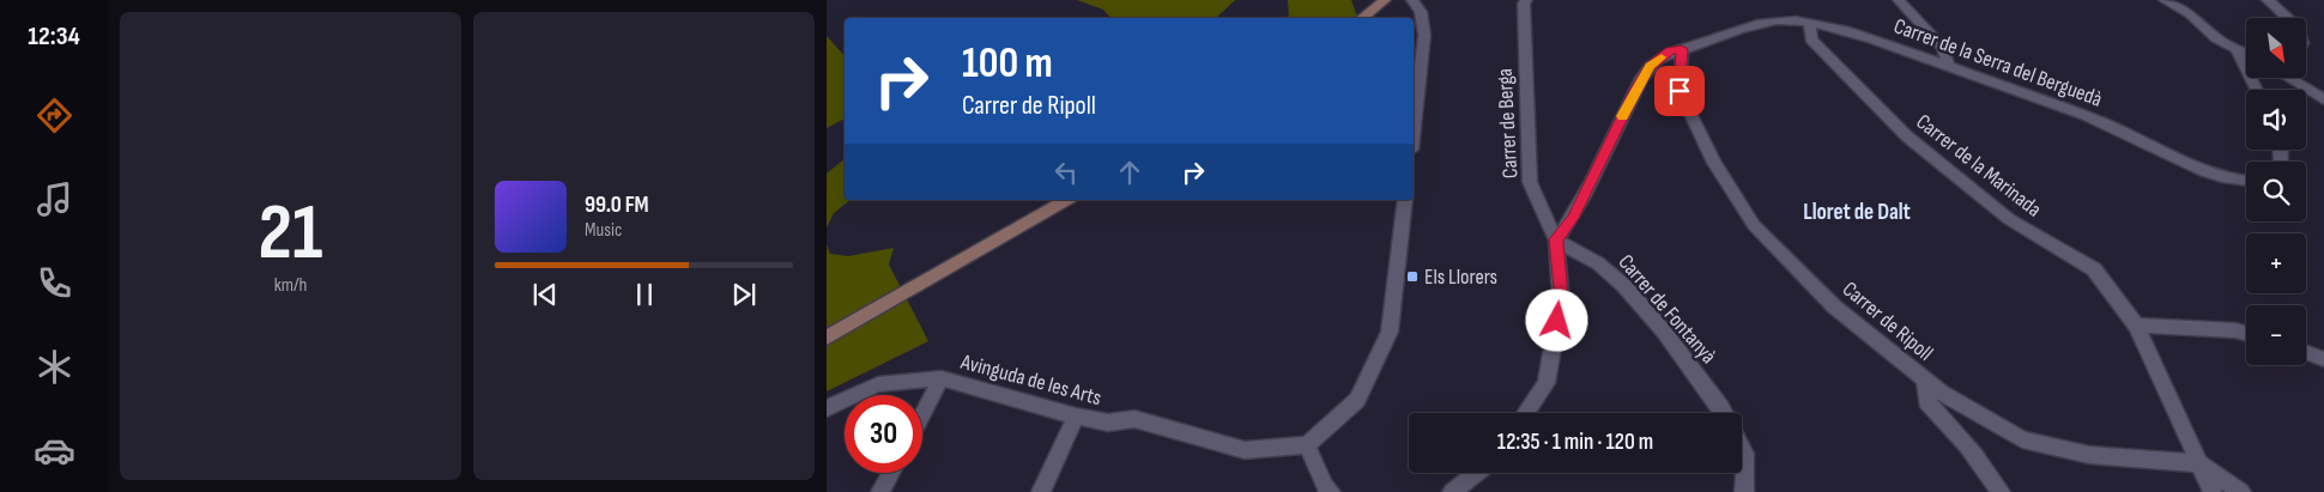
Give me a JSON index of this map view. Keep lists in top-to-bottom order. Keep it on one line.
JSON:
{"streets":{"street":["Carrer de la Serra del Berguedà","Carrer de Berga","Carrer de la Marinada","Carrer de Fontanyà","Carrer de Ripoll","Avinguda de les Arts"]},"crossings":[["Carrer de la Serra del Berguedà","Carrer de Berga"],["Carrer de la Serra del Berguedà","Carrer de la Marinada"],["Carrer de la Serra del Berguedà","Carrer de Fontanyà"],["Carrer de la Serra del Berguedà","Carrer de Ripoll"],["Carrer de Berga","Carrer de Fontanyà"],["Carrer de la Marinada","Carrer de Ripoll"]],"districts":["Lloret de Dalt"],"places":{"transit":["Els Llorers"]},"north":"bottom right","page":{"tabs":"12:34","tile":["21","km/h"],"map_buttons":["+","−"],"turn":["100 m","Carrer de Ripoll"],"song":["99.0 FM","Music"],"limit":"30","trip":"12:35 · 1 min · 120 m"}}
